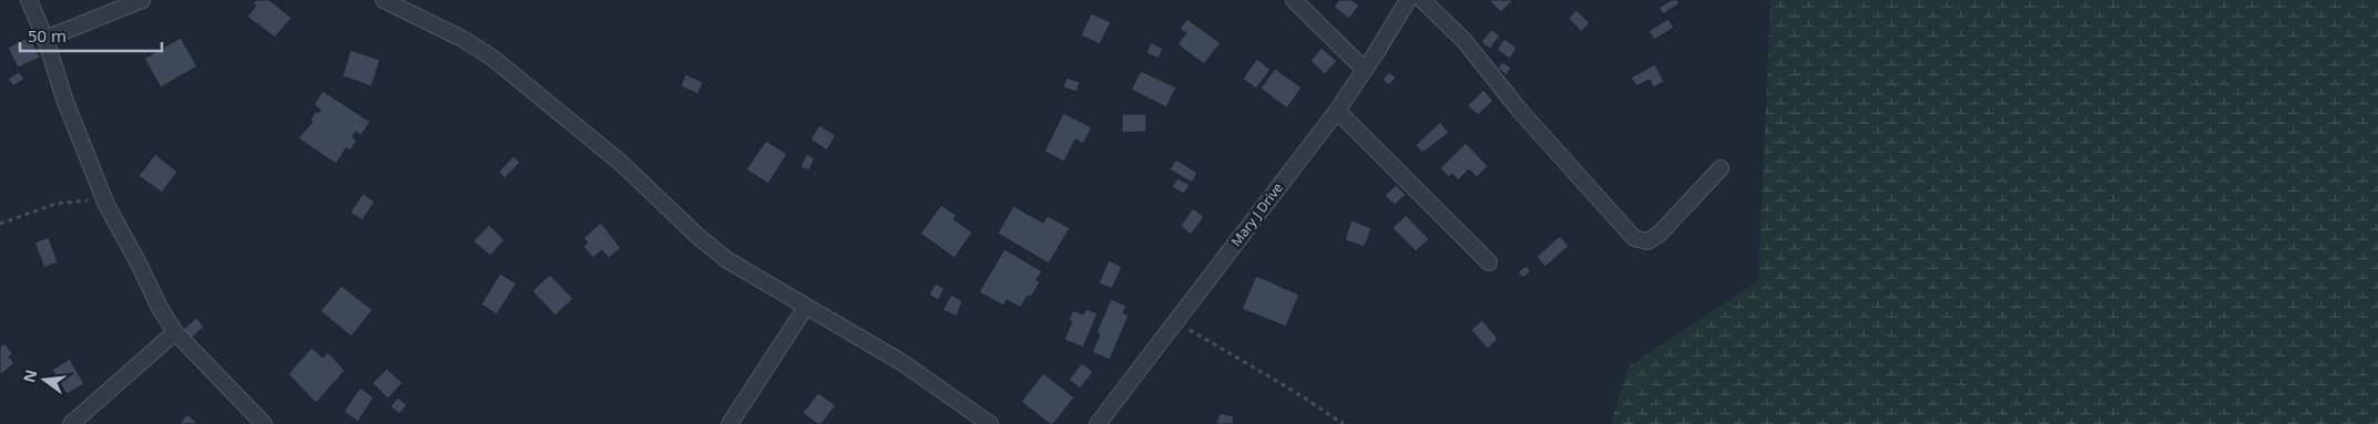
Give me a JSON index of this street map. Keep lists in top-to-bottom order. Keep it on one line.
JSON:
{"streets":{"street":["Mary J Drive"]},"scale_bar":"50 m","north":"left"}
